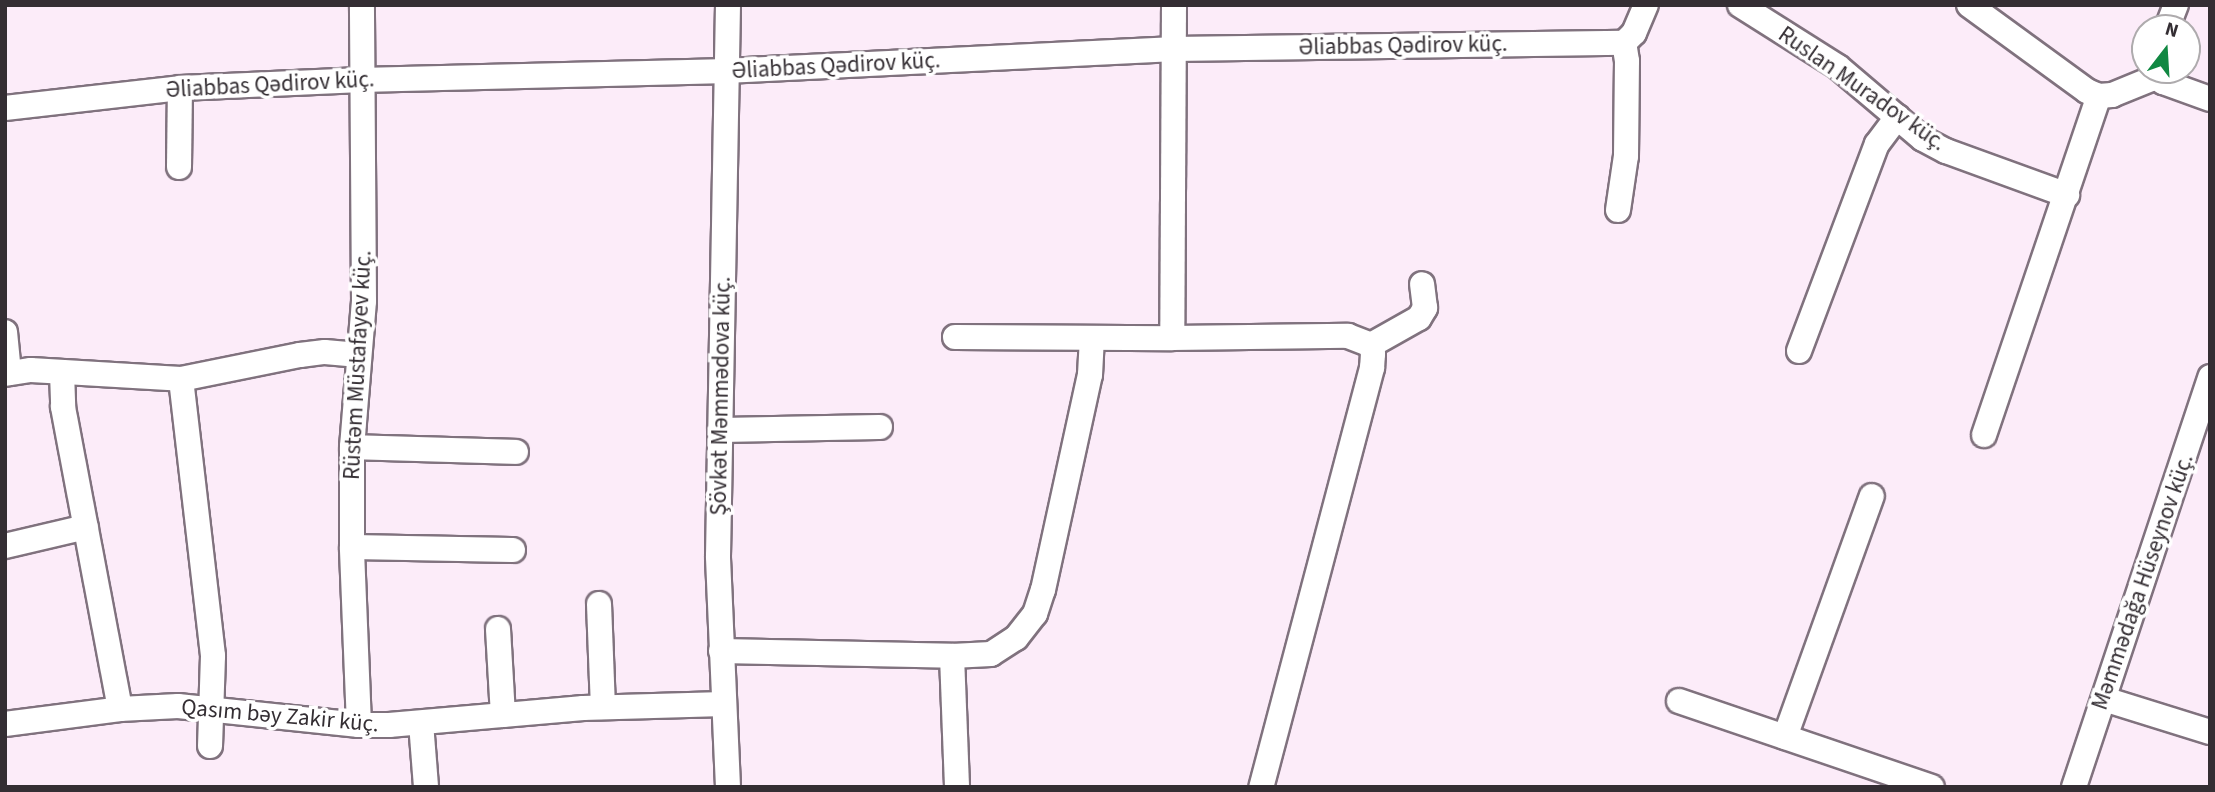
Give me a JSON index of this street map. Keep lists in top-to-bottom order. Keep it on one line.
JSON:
{"streets":{"street":["Əliabbas Qədirov küç.","Ruslan Muradov küç.","Rüstəm Müstafayev küç.","Şövkət Məmmədova küç.","Məmmədağa Hüseynov küç.","Qasım bəy Zakir küç."]},"crossings":[["Əliabbas Qədirov küç.","Rüstəm Müstafayev küç."],["Əliabbas Qədirov küç.","Şövkət Məmmədova küç."],["Rüstəm Müstafayev küç.","Qasım bəy Zakir küç."],["Şövkət Məmmədova küç.","Qasım bəy Zakir küç."]],"north":"top"}
